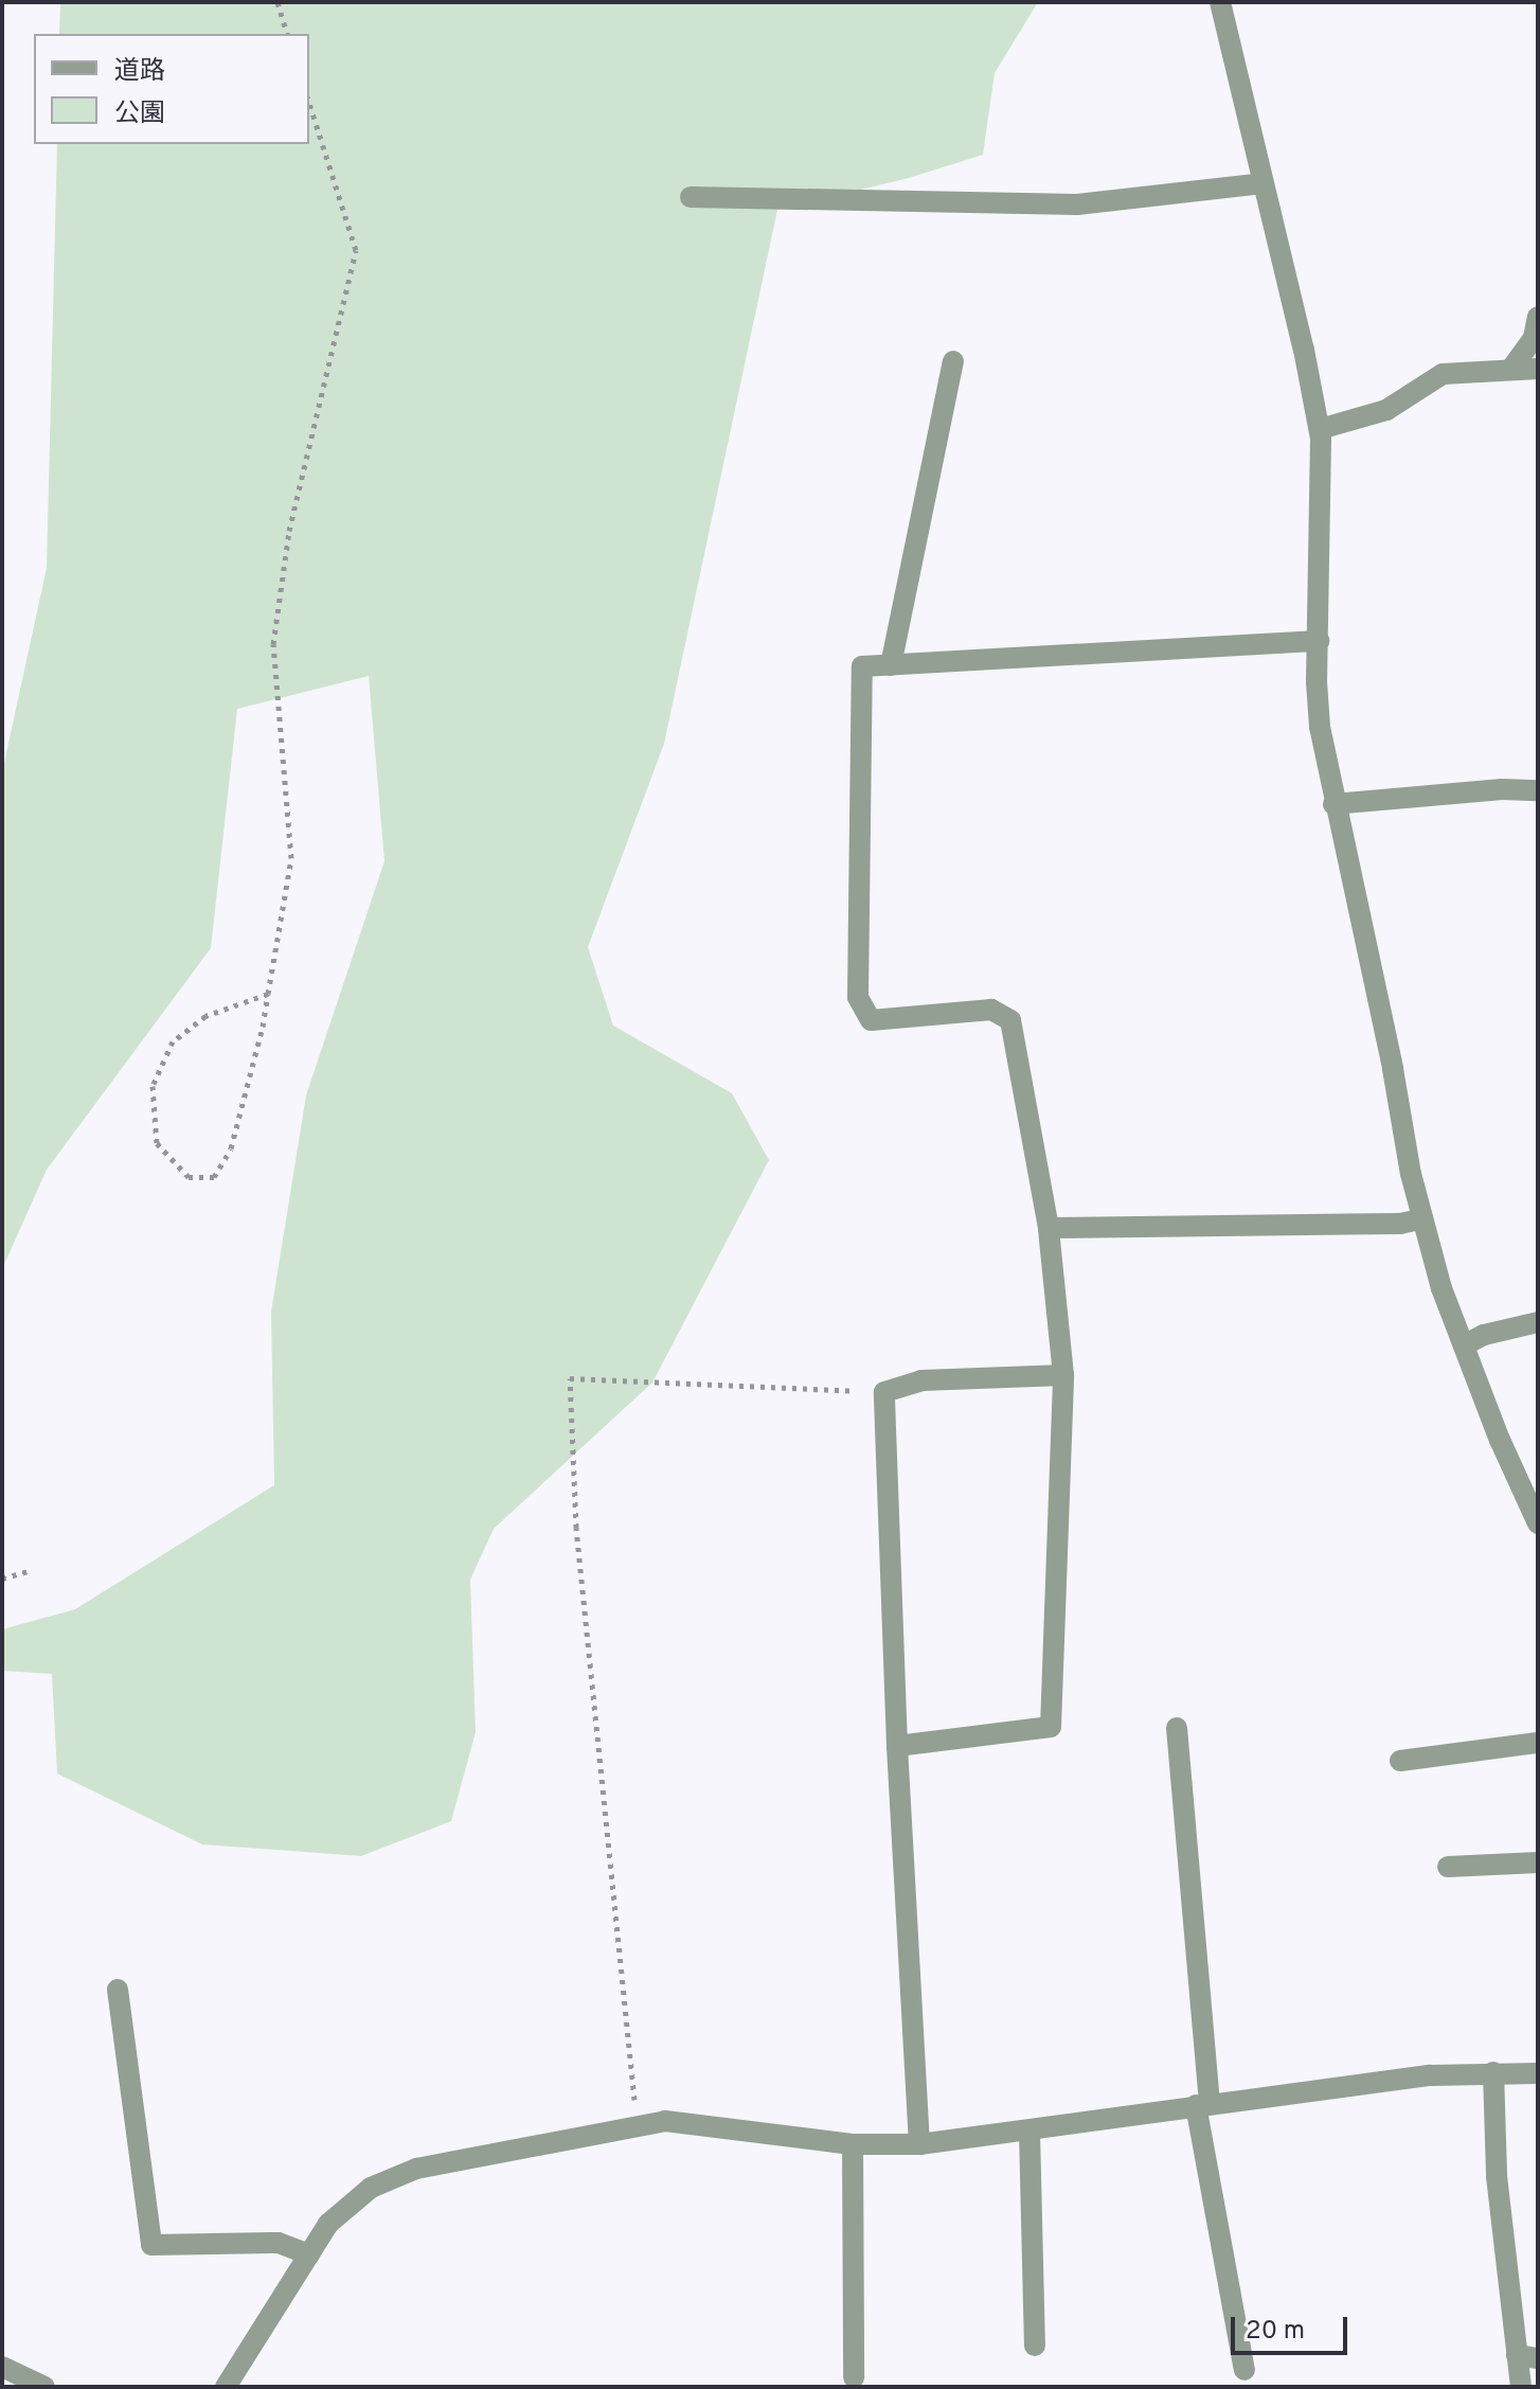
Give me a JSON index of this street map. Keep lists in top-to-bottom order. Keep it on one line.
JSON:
{"legend":["道路","公園"],"scale_bar":"20 m"}
